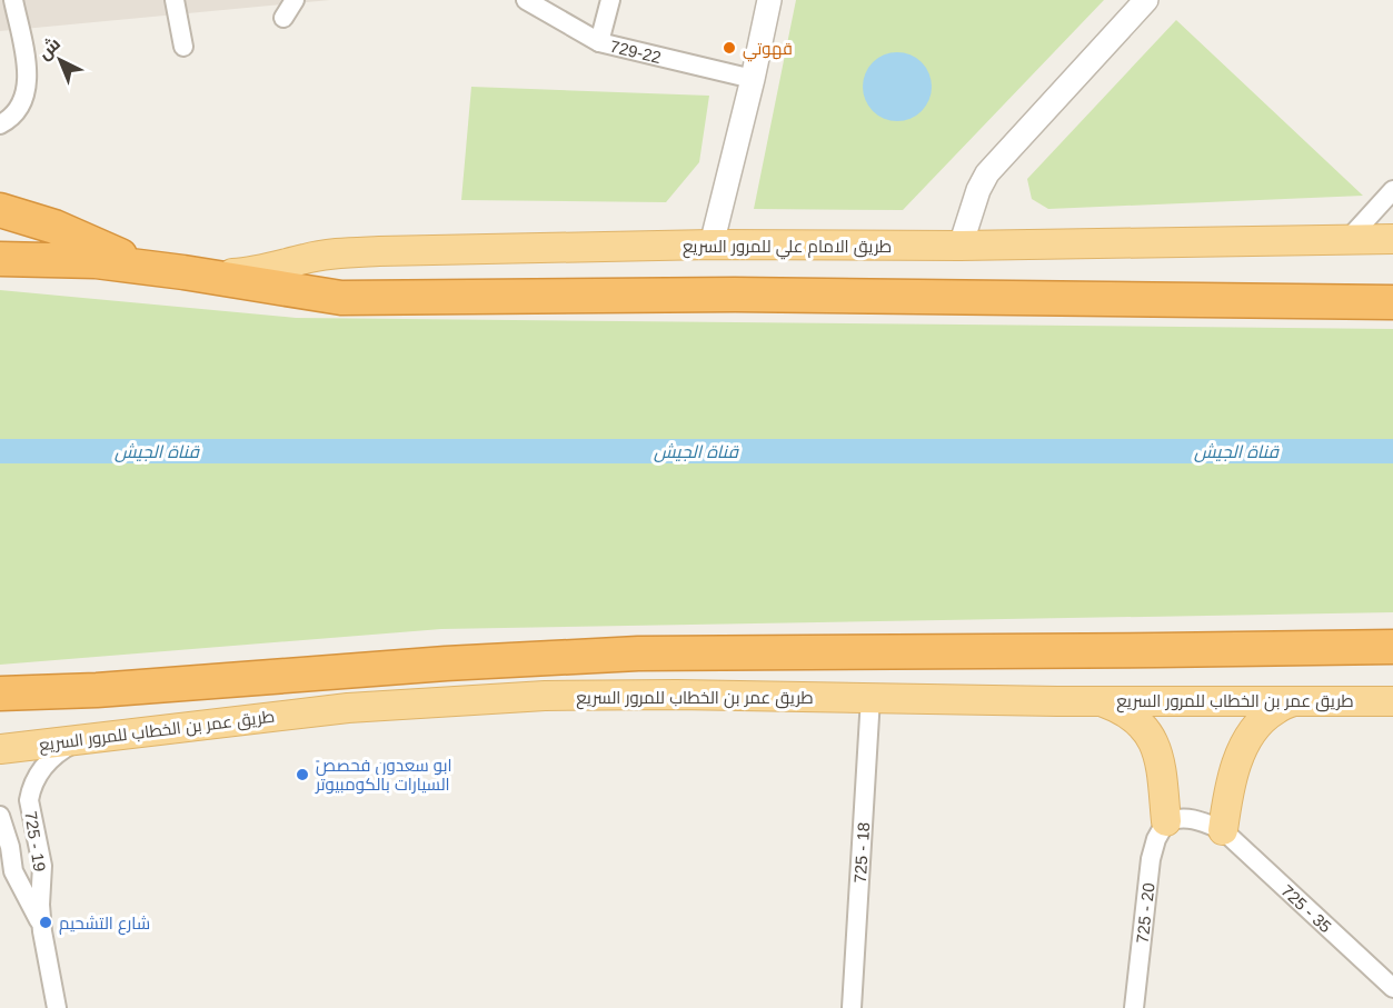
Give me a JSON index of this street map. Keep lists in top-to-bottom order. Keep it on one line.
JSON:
{"streets":{"highway":["طريق الامام علي للمرور السريع"],"main road":["طريق عمر بن الخطاب للمرور السريع"],"street":["729-22","725 - 19","725 - 18","725 - 35","725 - 20"]},"crossings":[["طريق عمر بن الخطاب للمرور السريع","725 - 19"],["طريق عمر بن الخطاب للمرور السريع","725 - 18"]],"water":["قناة الجيش"],"places":["قهوتي","ًابو سعدون فحصص السيارات بالكومبيوتر","شارع التشحيم"],"north":"top left"}
